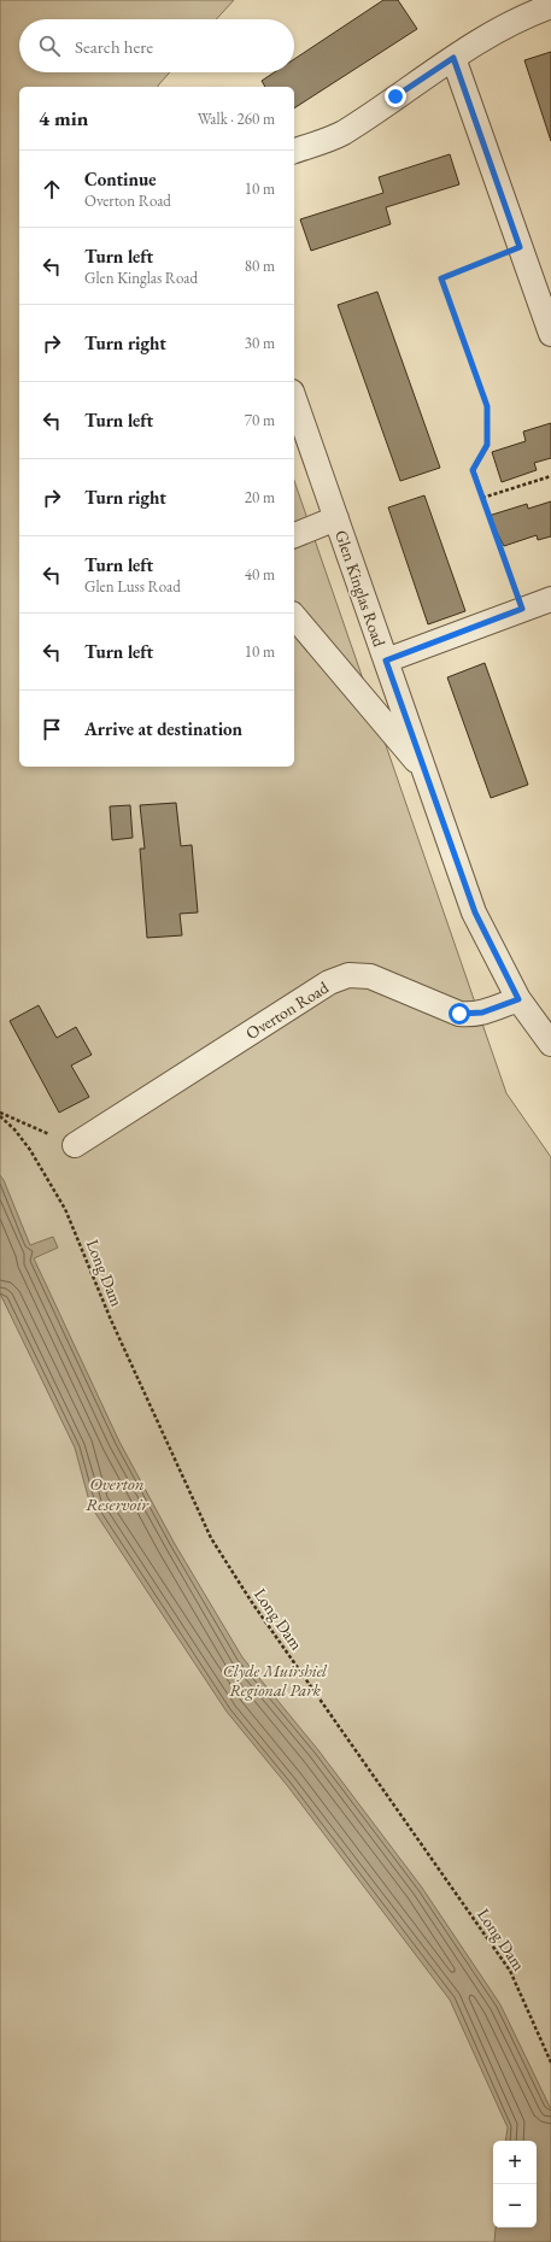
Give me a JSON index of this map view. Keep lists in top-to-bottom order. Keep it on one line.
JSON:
{"streets":{"street":["Glen Kinglas Road","Overton Road"],"path":["Long Dam"]},"crossings":[["Glen Kinglas Road","Overton Road"]],"water":["Overton Reservoir"],"parks":["Clyde Muirshiel Regional Park"],"page":{"search":"Search here","heading":["4 min","Walk · 260 m"],"list":[["Continue","Overton Road","10 m"],["Turn left","Glen Kinglas Road","80 m"],["Turn right","30 m"],["Turn left","70 m"],["Turn right","20 m"],["Turn left","Glen Luss Road","40 m"],["Turn left","10 m"],"Arrive at destination"],"map_buttons":["+","−"]}}
